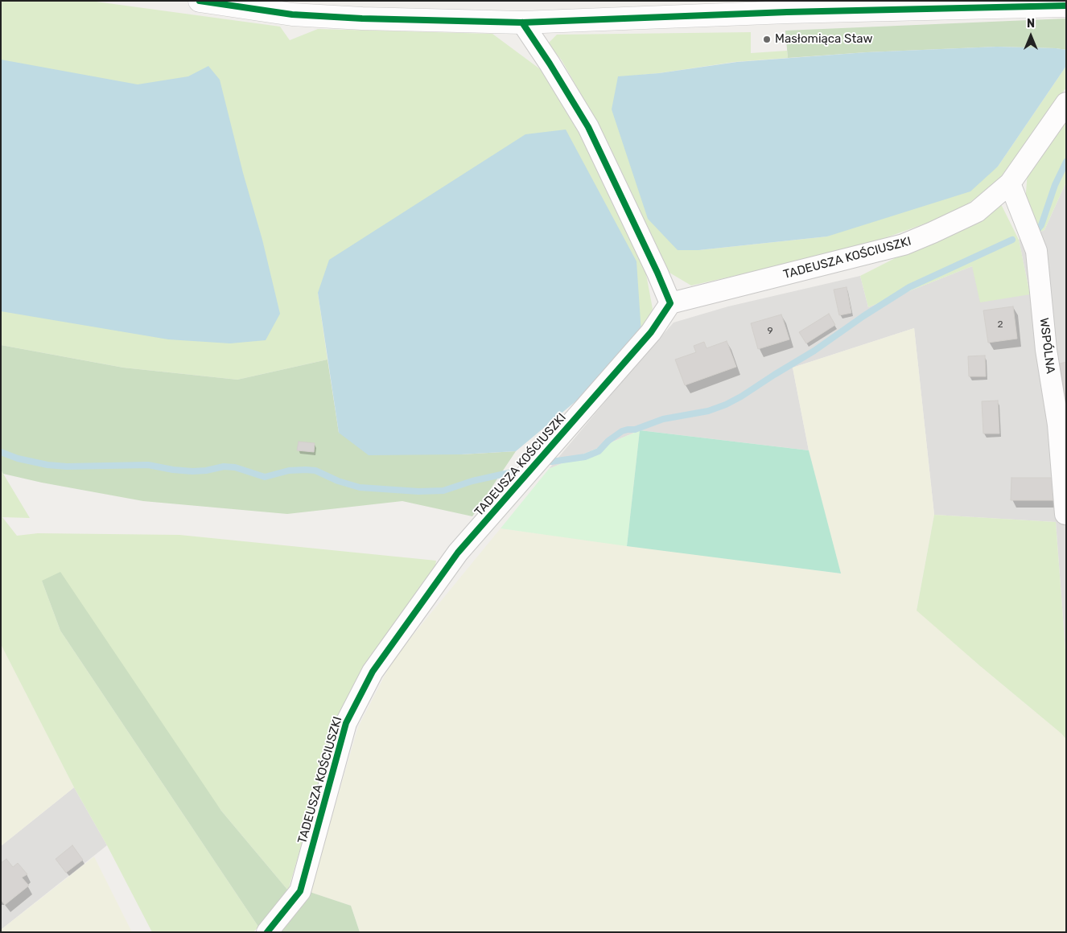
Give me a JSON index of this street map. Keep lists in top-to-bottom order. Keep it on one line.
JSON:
{"streets":{"street":["TADEUSZA KOŚCIUSZKI","WSPÓLNA"]},"crossings":[["TADEUSZA KOŚCIUSZKI","WSPÓLNA"]],"places":["Masłomiąca Staw"],"house_numbers":["2","9"],"north":"top"}
